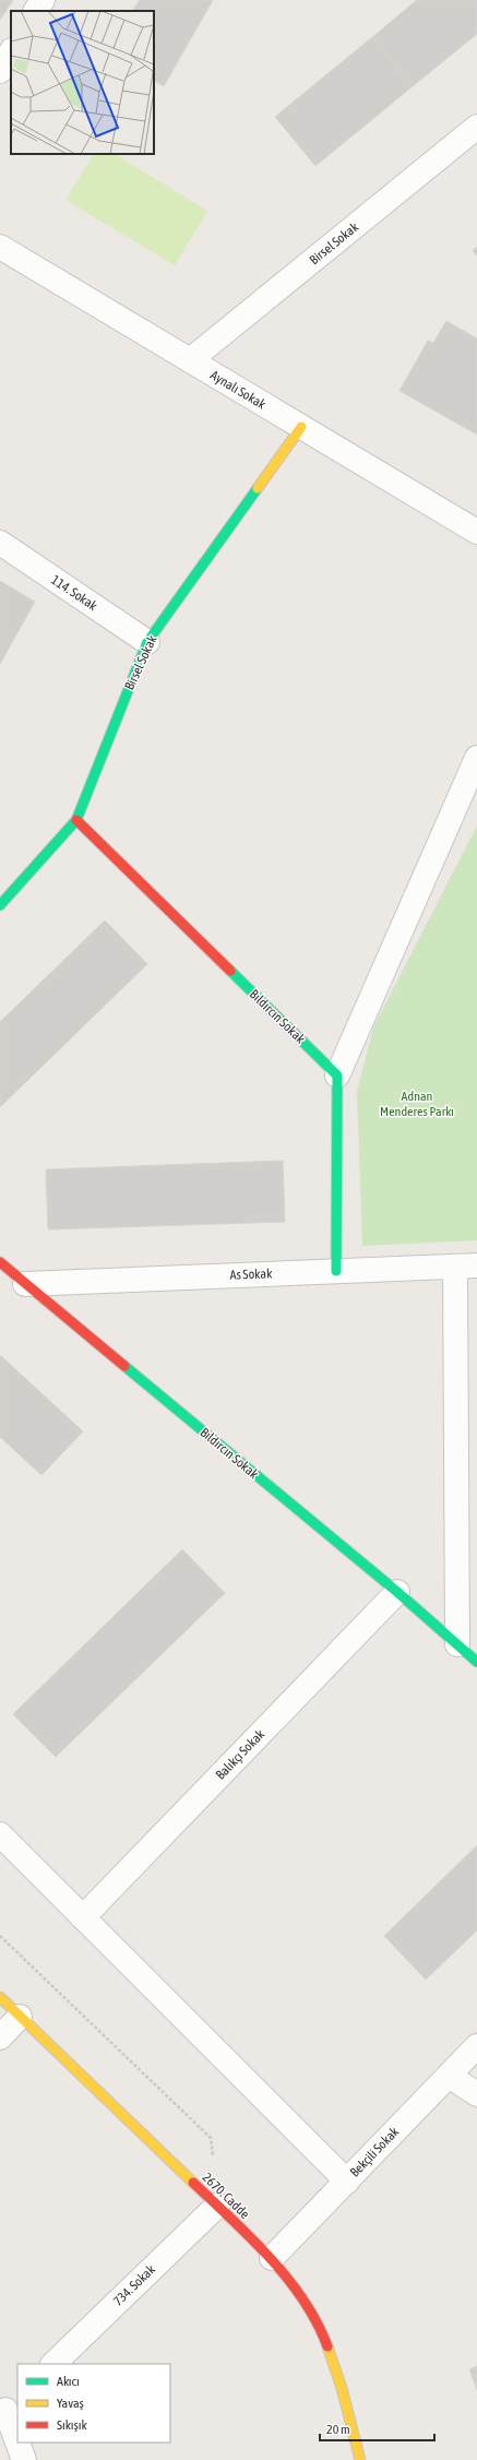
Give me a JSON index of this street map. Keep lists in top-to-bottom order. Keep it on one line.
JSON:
{"streets":{"street":["Birsel Sokak","Aynalı Sokak","114. Sokak","Bıldırcın Sokak","As Sokak","Balıkçı Sokak","Bekçili Sokak","2670. Cadde","734. Sokak"]},"crossings":[["Birsel Sokak","Aynalı Sokak"],["Birsel Sokak","114. Sokak"],["Birsel Sokak","Bıldırcın Sokak"],["Bıldırcın Sokak","As Sokak"],["Bıldırcın Sokak","Balıkçı Sokak"],["Bekçili Sokak","2670. Cadde"],["2670. Cadde","734. Sokak"]],"parks":["Adnan Menderes Parkı"],"legend":["Akıcı","Yavaş","Sıkışık"],"scale_bar":"20 m"}
